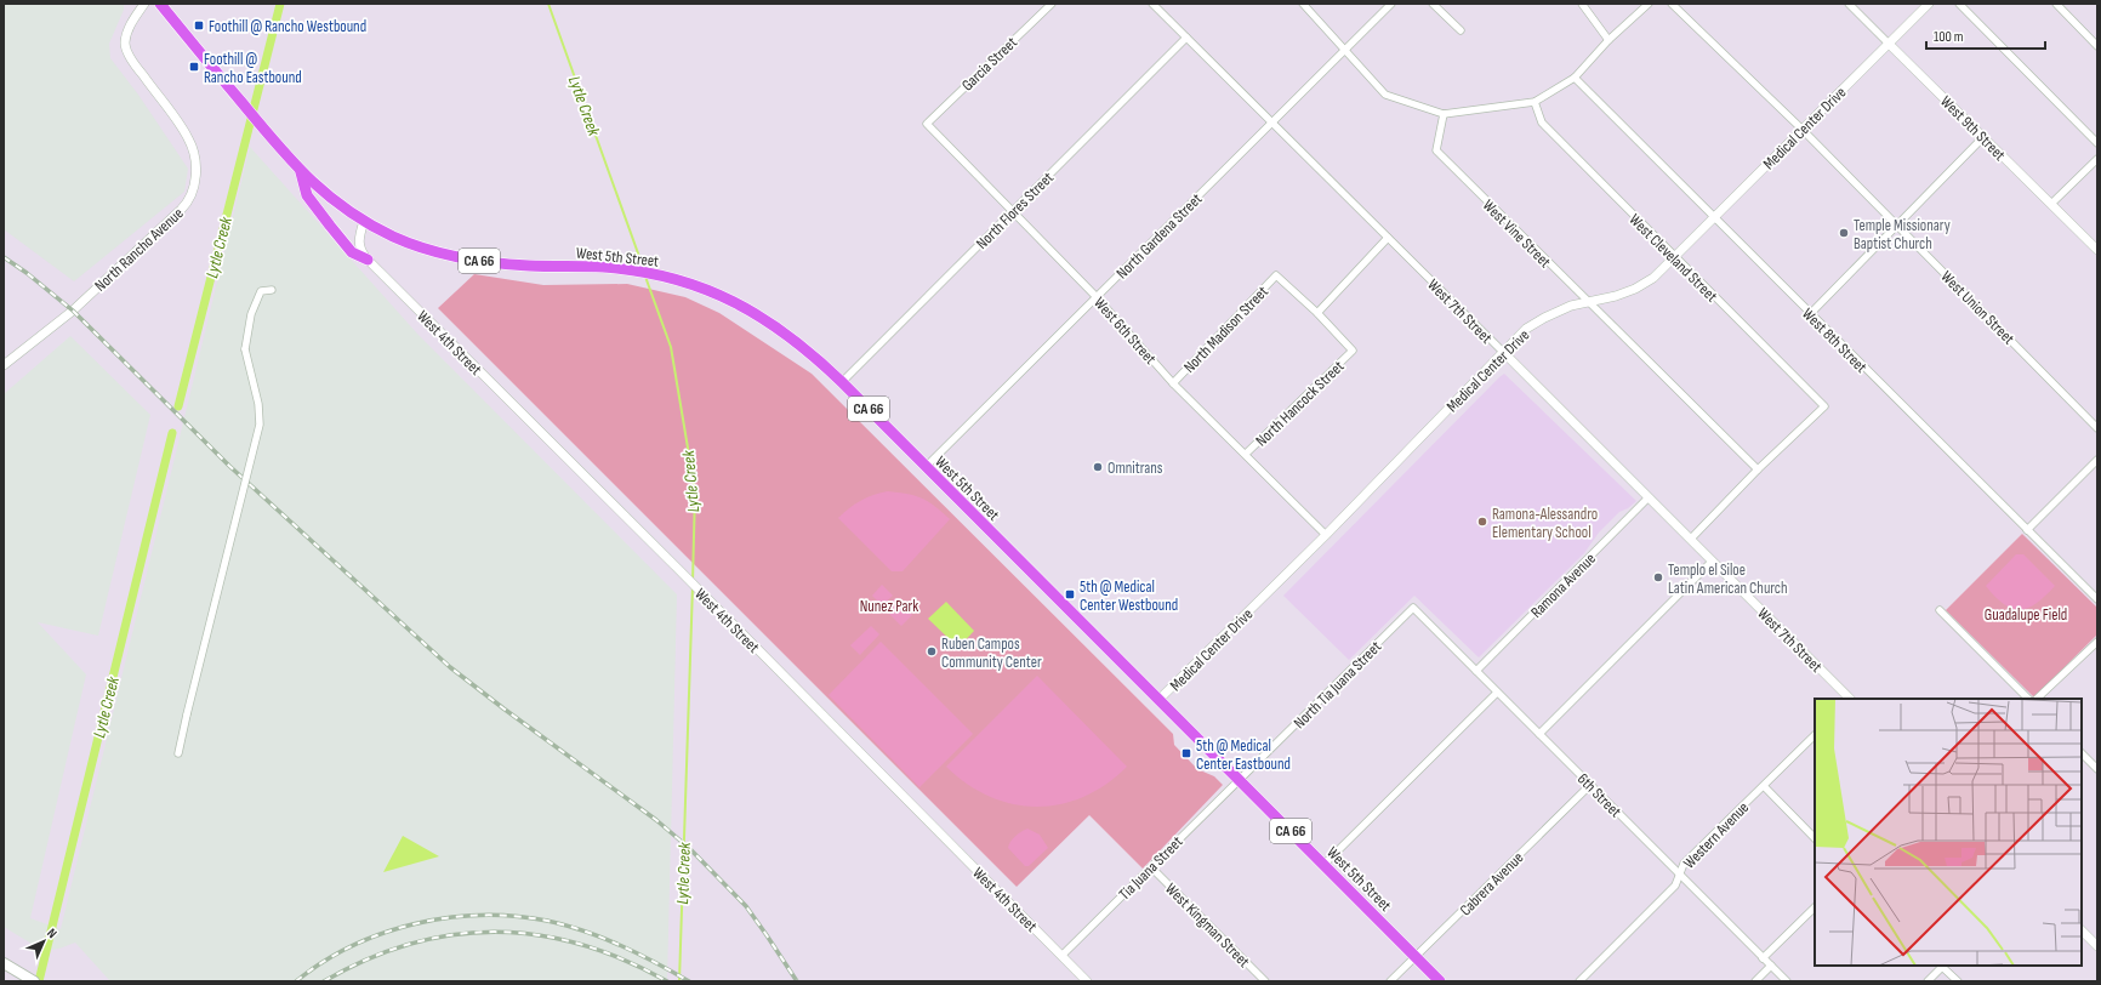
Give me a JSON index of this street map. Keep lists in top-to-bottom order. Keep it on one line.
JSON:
{"streets":{"main road":["West 5th Street","CA 66"],"street":["Garcia Street","Medical Center Drive","West 9th Street","North Flores Street","West Vine Street","North Gardena Street","North Rancho Avenue","West Cleveland Street","West Union Street","West 7th Street","North Madison Street","West 6th Street","West 8th Street","West 4th Street","North Hancock Street","Ramona Avenue","North Tia Juana Street","6th Street","Western Avenue","Tia Juana Street","Cabrera Avenue","West Kingman Street"]},"crossings":[["Garcia Street","West 6th Street"],["Medical Center Drive","West 9th Street"],["Medical Center Drive","West Vine Street"],["Medical Center Drive","West 5th Street"],["Medical Center Drive","West Cleveland Street"],["Medical Center Drive","West Union Street"],["Medical Center Drive","West 7th Street"],["Medical Center Drive","West 6th Street"],["Medical Center Drive","West 8th Street"],["North Flores Street","West 5th Street"],["North Flores Street","West 7th Street"],["North Flores Street","West 6th Street"],["West Vine Street","West Cleveland Street"],["North Gardena Street","West 5th Street"],["North Gardena Street","West 7th Street"],["North Gardena Street","West 6th Street"],["West 5th Street","CA 66"],["West 5th Street","North Tia Juana Street"],["West 5th Street","Tia Juana Street"],["West 5th Street","Cabrera Avenue"],["West 7th Street","Ramona Avenue"],["North Madison Street","West 6th Street"],["North Madison Street","North Hancock Street"],["West 6th Street","North Hancock Street"],["West 4th Street","Tia Juana Street"],["Ramona Avenue","6th Street"],["North Tia Juana Street","6th Street"],["North Tia Juana Street","Tia Juana Street"],["6th Street","Western Avenue"],["6th Street","Cabrera Avenue"],["Tia Juana Street","West Kingman Street"]],"water":["Lytle Creek"],"parks":["Nunez Park","Guadalupe Field"],"places":{"transit":["Foothill @ Rancho Westbound","Foothill @ Rancho Eastbound","5th @ Medical Center Westbound","5th @ Medical Center Eastbound"],"other":["Temple Missionary Baptist Church","Omnitrans","Ramona-Alessandro Elementary School","Templo el Siloe Latin American Church","Ruben Campos Community Center"]},"scale_bar":"100 m","north":"top right"}
